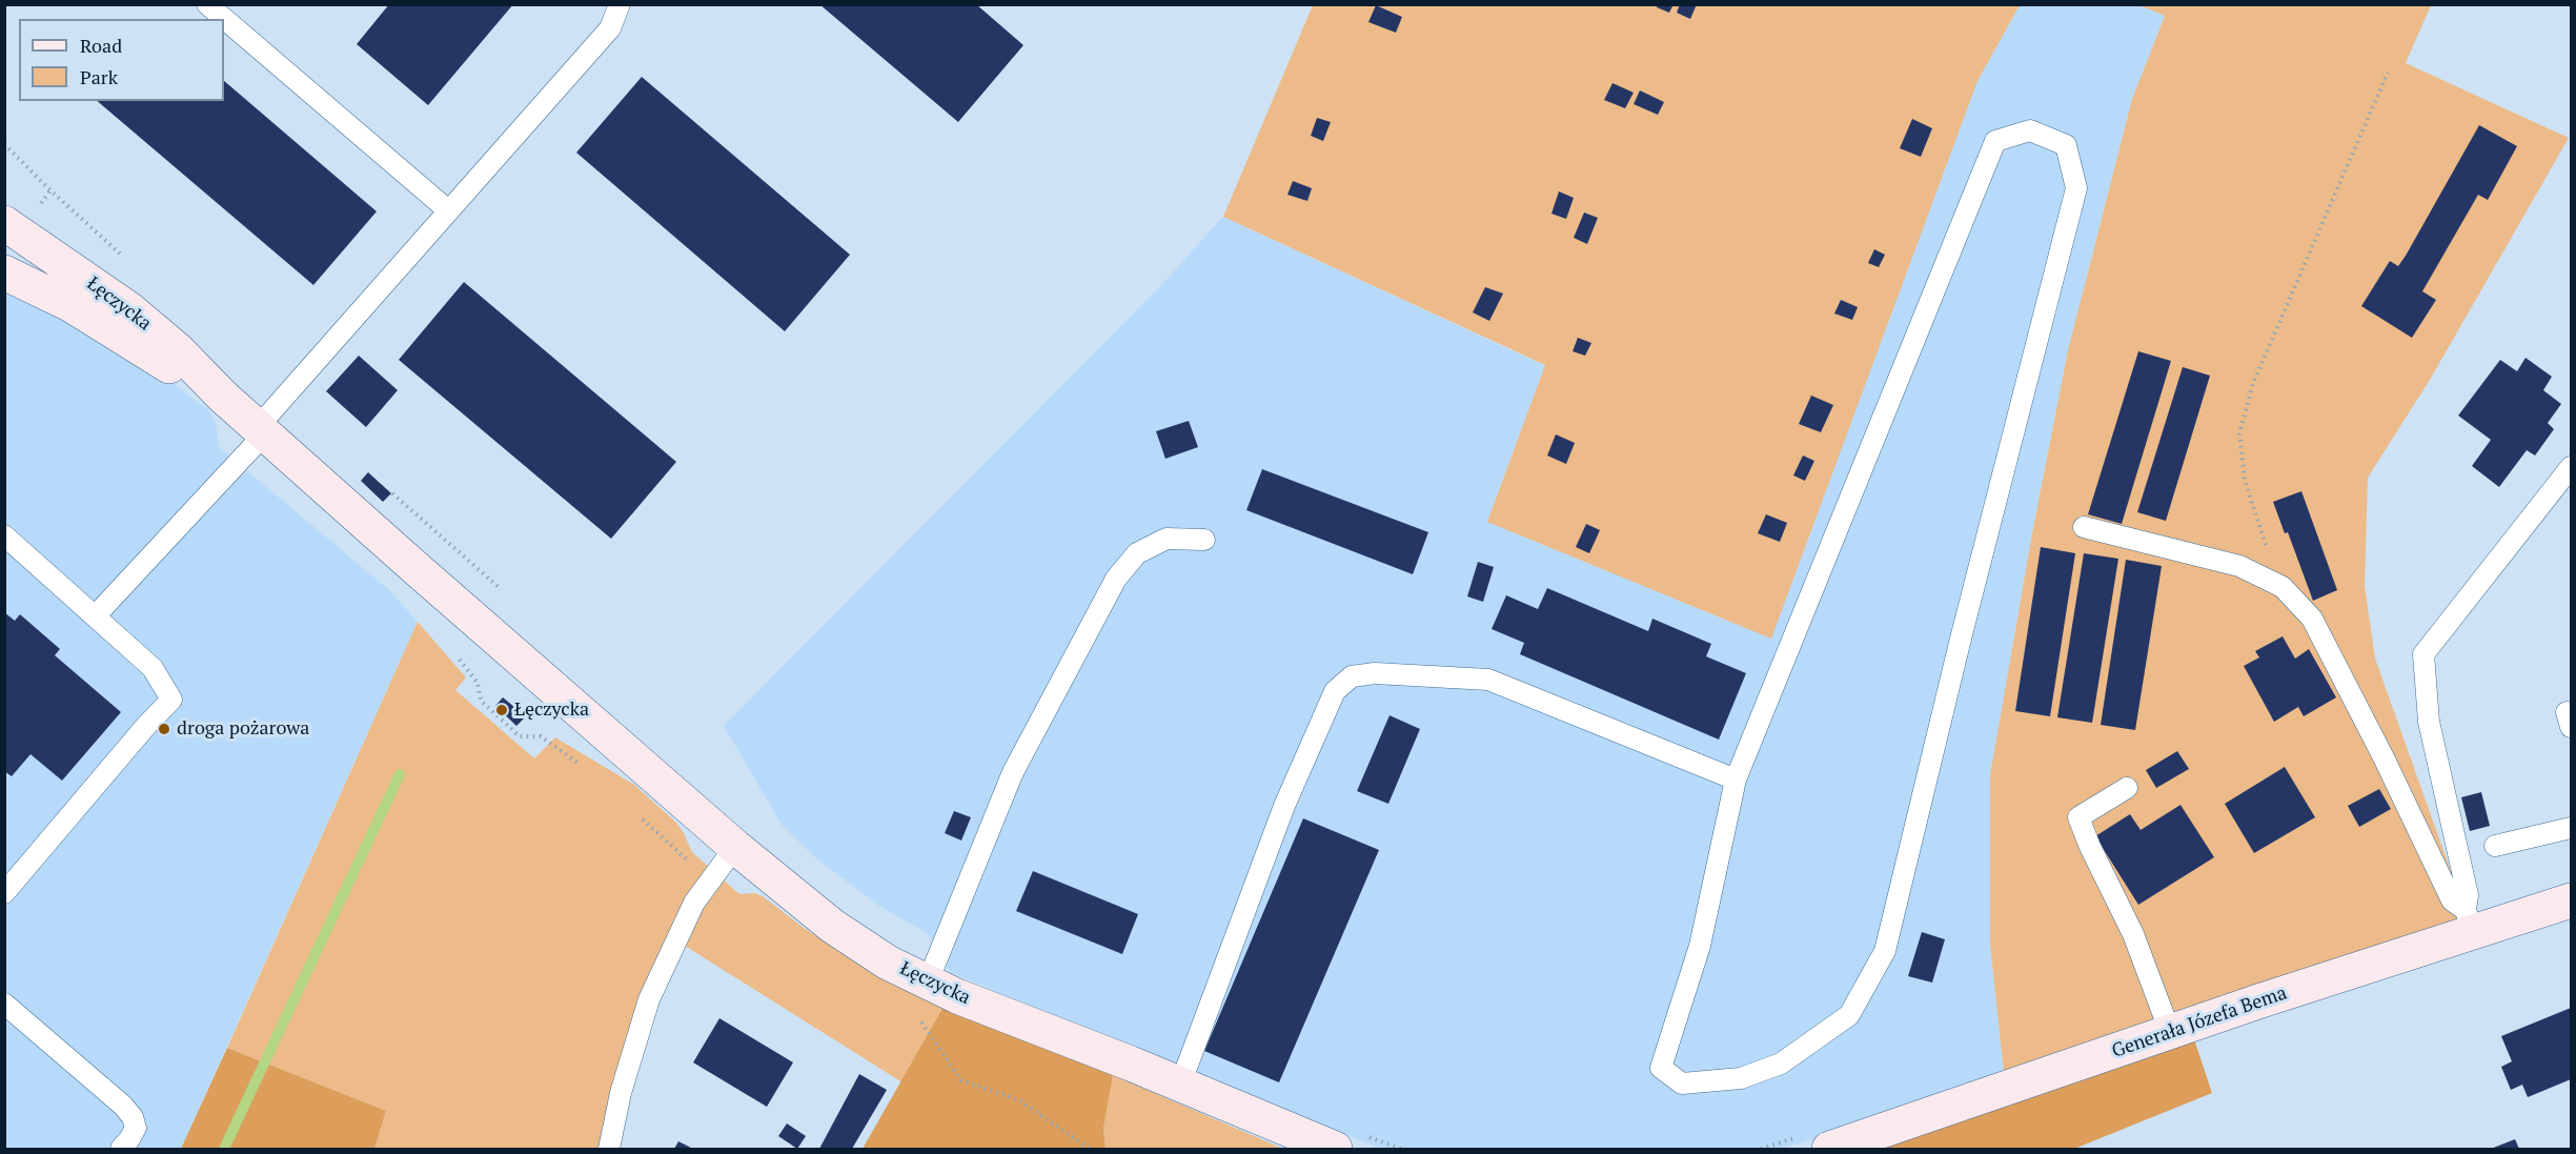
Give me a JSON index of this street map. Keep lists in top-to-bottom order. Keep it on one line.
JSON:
{"streets":{"street":["Łęczycka","Generała Józefa Bema"]},"places":["Łęczycka","droga pożarowa"],"legend":["Road","Park"]}
